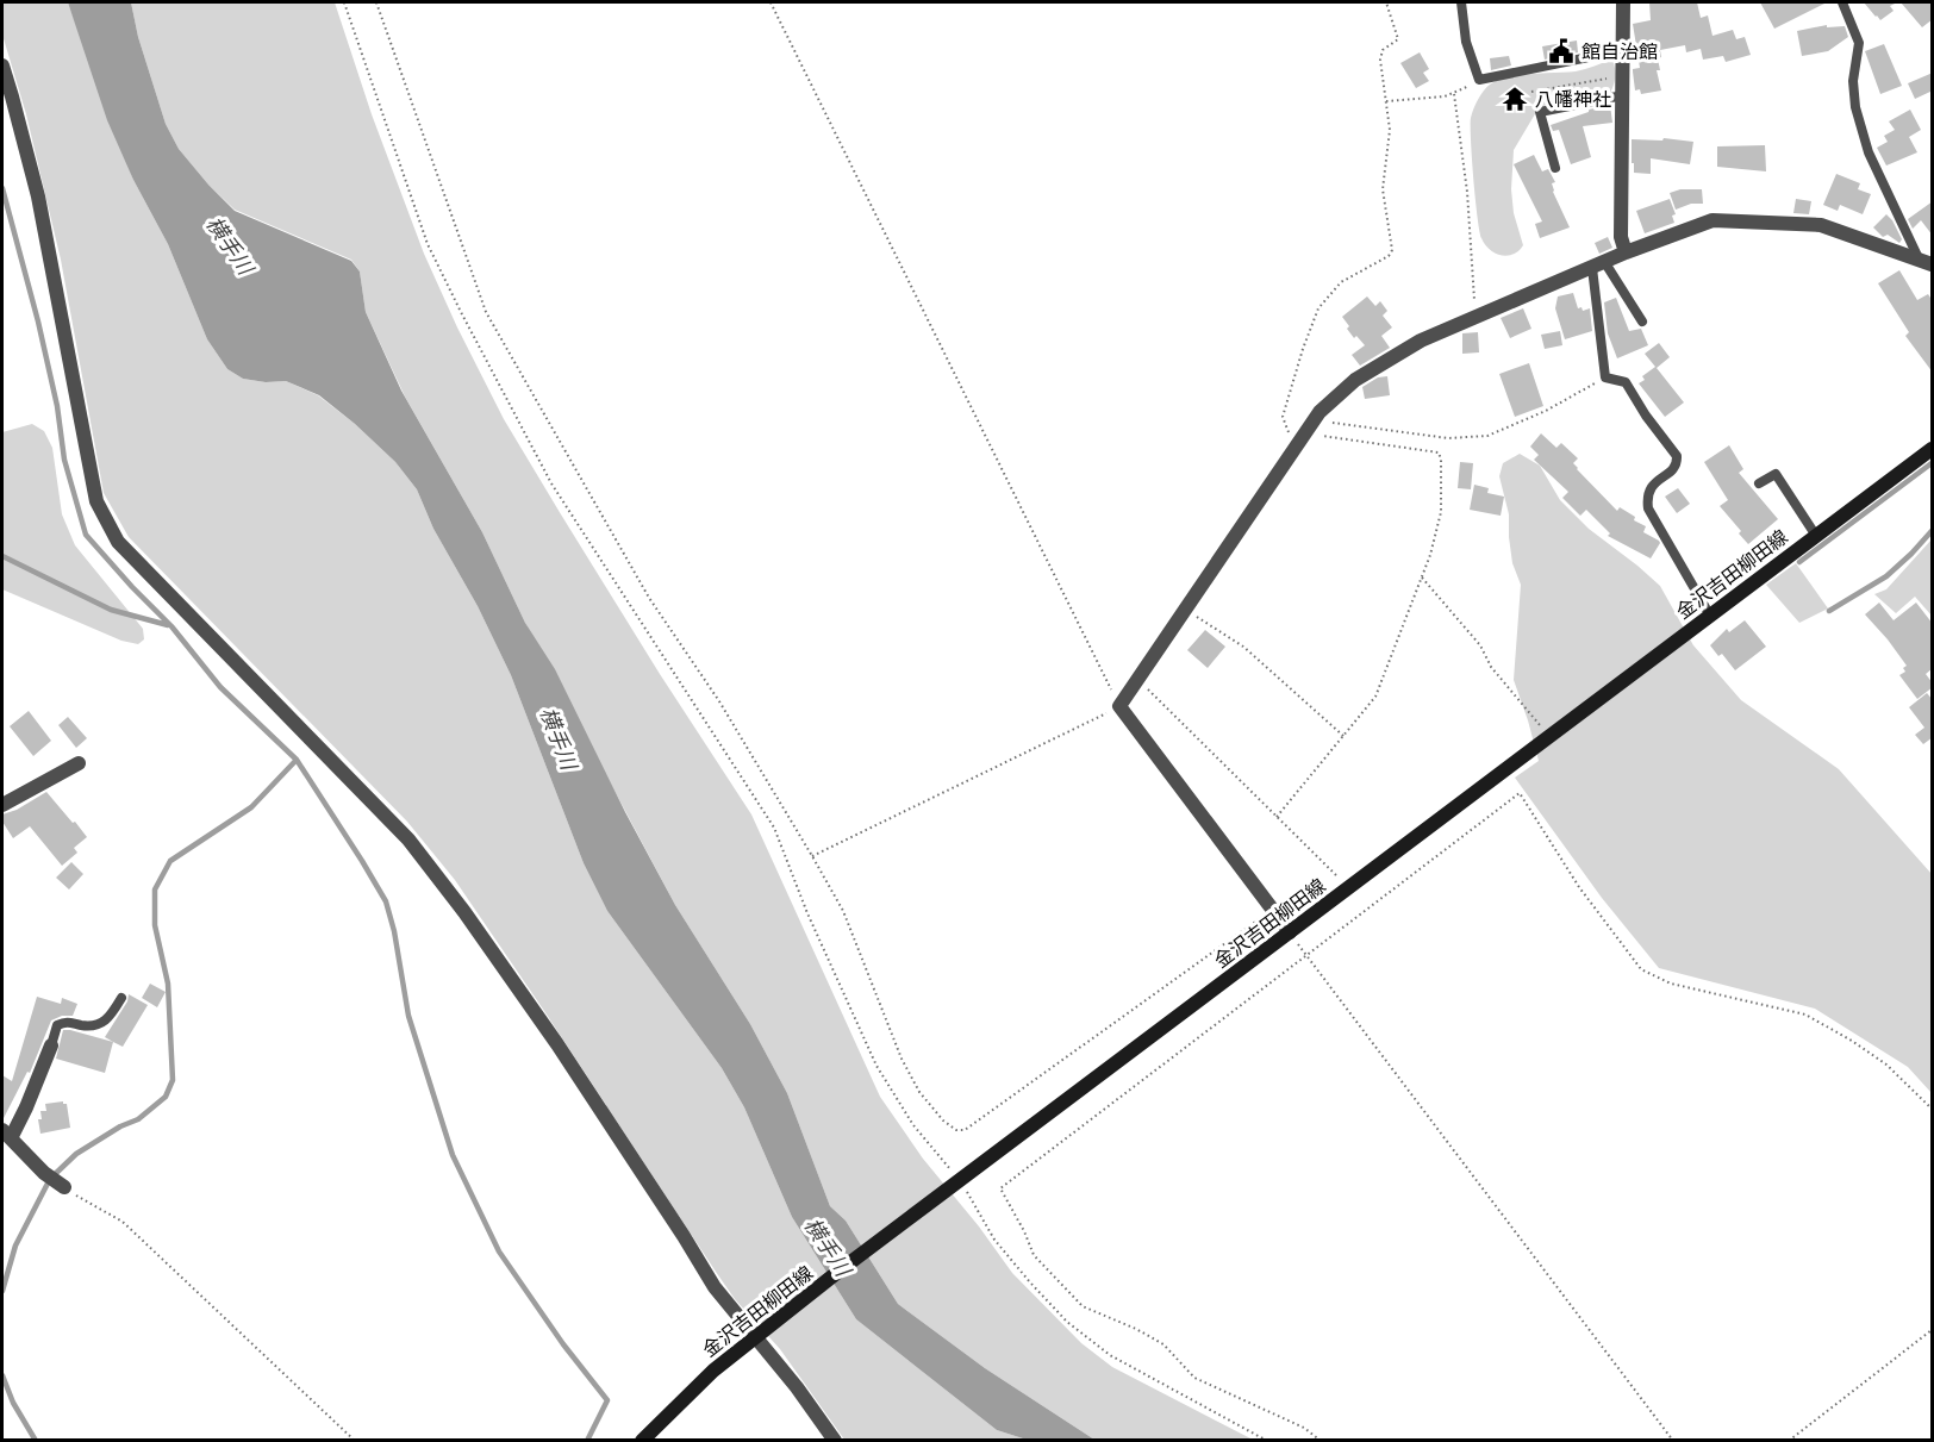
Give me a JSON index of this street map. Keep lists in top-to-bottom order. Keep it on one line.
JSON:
{"streets":{"main road":["金沢吉田柳田線"]},"water":["横手川"],"places":{"public building":["館自治館"],"temple":["八幡神社"]}}
